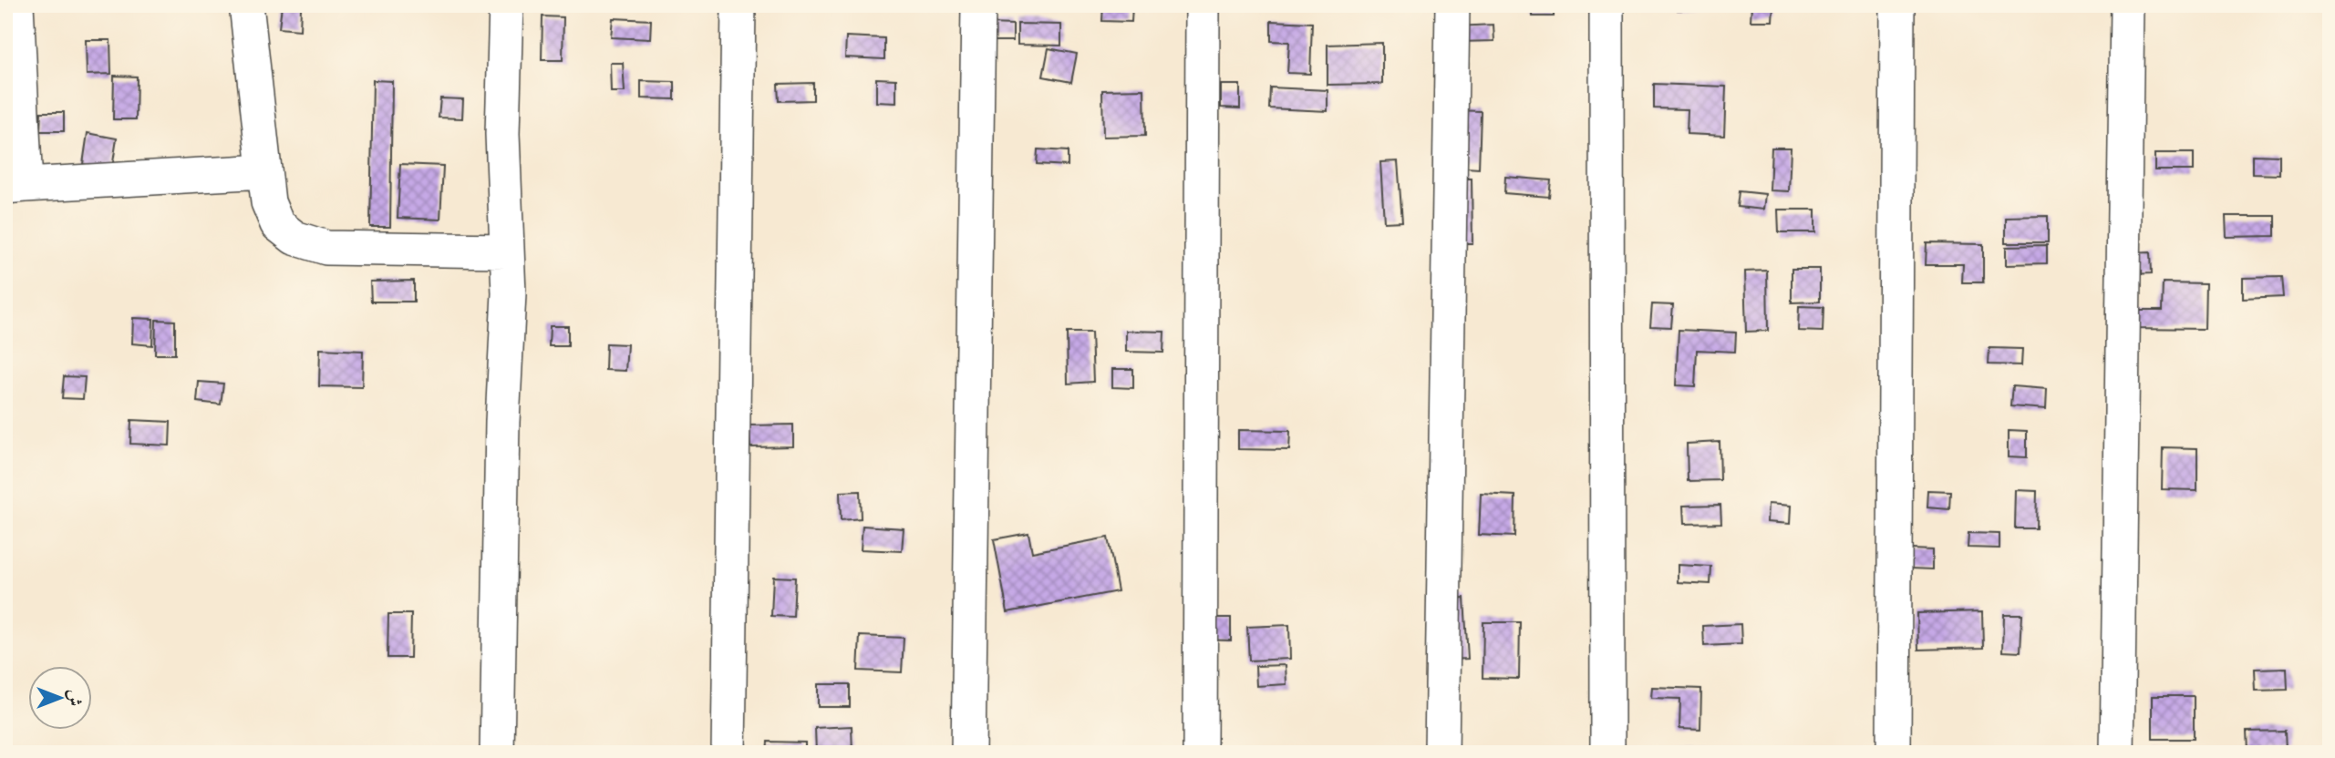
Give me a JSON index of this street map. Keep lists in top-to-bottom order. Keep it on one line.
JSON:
{"north":"right"}
